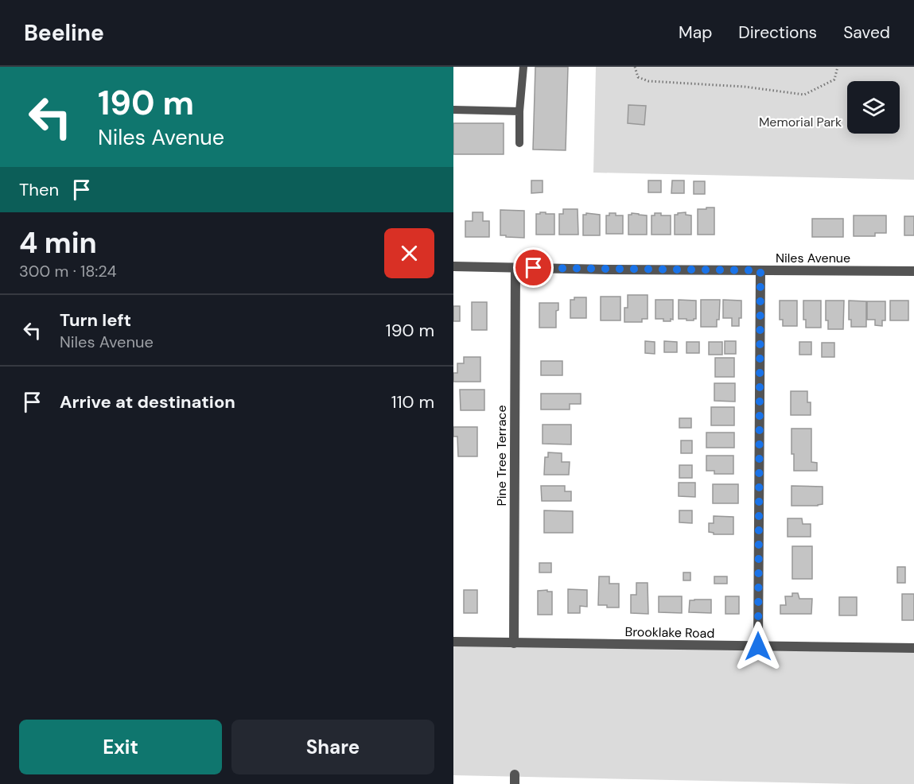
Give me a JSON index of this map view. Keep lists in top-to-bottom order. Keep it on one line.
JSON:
{"streets":{"street":["Niles Avenue","Pine Tree Terrace","Brooklake Road"]},"crossings":[["Niles Avenue","Pine Tree Terrace"],["Pine Tree Terrace","Brooklake Road"]],"parks":["Memorial Park"],"page":{"header":"Beeline","nav":["Map","Directions","Saved"],"turn":["190 m","Niles Avenue"],"then":"Then","heading":["4 min","300 m · 18:24"],"list":[{"name":"Turn left","note":"Niles Avenue","value":"190 m"},{"name":"Arrive at destination","value":"110 m"}],"buttons":["Exit","Share"]}}
